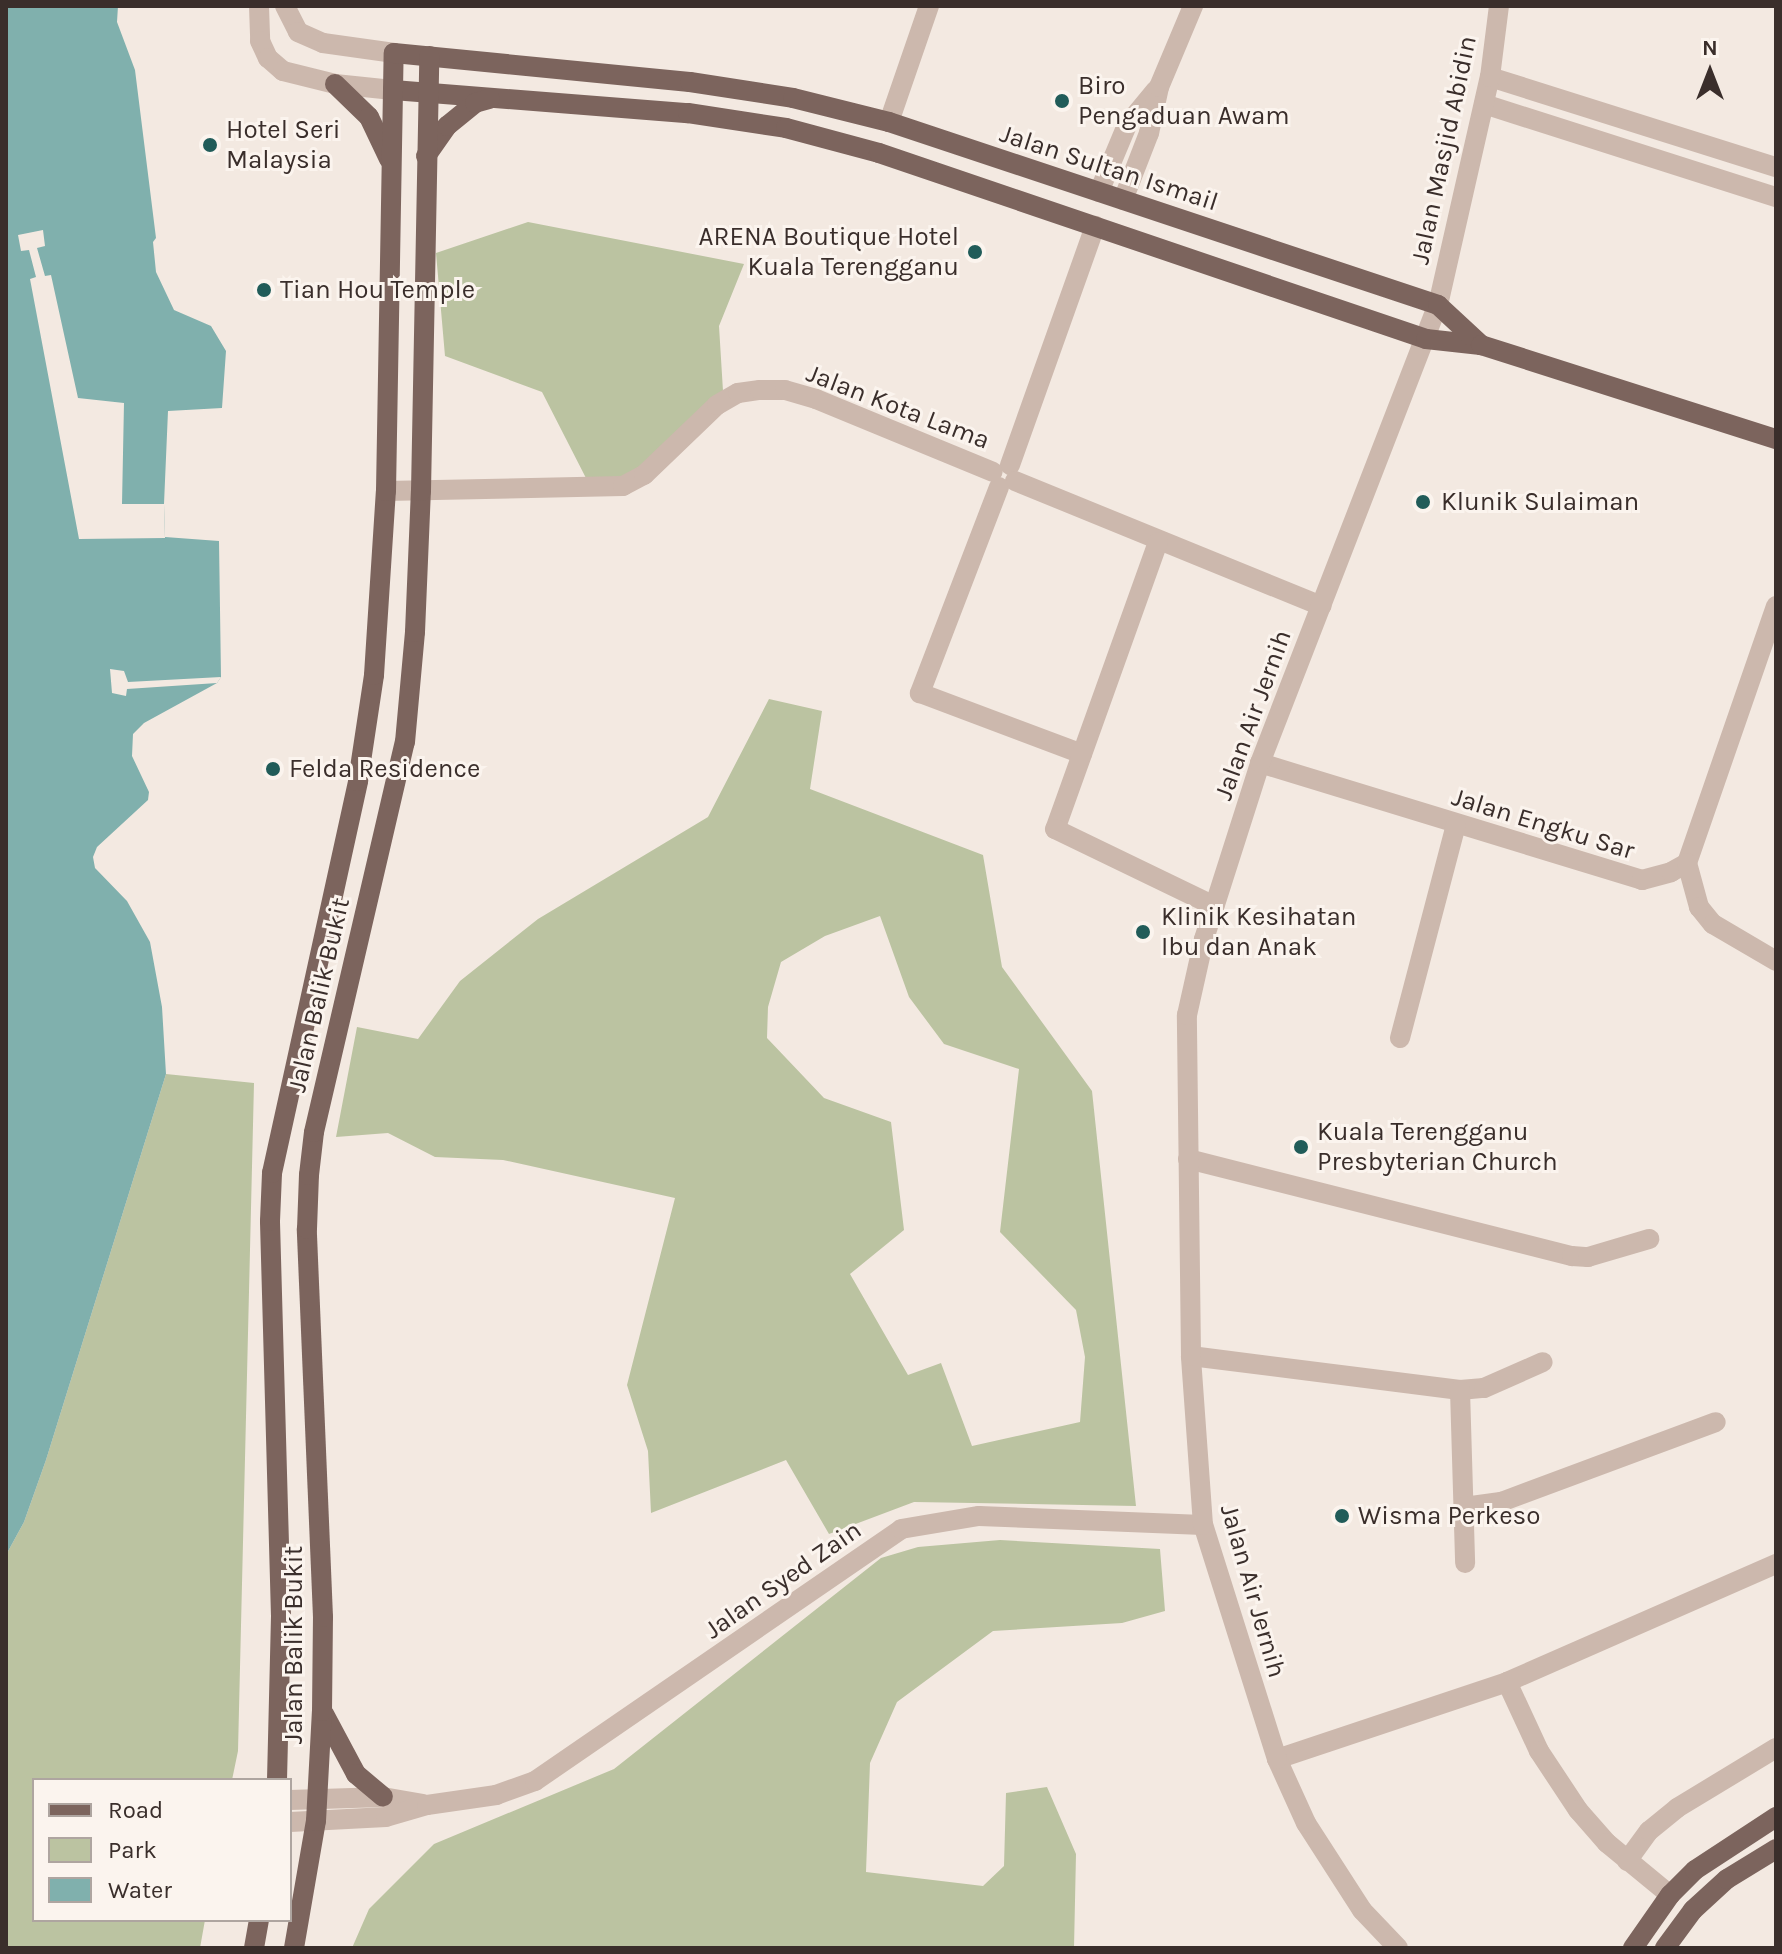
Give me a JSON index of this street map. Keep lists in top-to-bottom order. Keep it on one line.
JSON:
{"streets":{"main road":["Jalan Sultan Ismail","Jalan Balik Bukit"],"street":["Jalan Masjid Abidin","Jalan Kota Lama","Jalan Air Jernih","Jalan Engku Sar","Jalan Syed Zain"]},"crossings":[["Jalan Masjid Abidin","Jalan Sultan Ismail"],["Jalan Masjid Abidin","Jalan Air Jernih"],["Jalan Sultan Ismail","Jalan Air Jernih"],["Jalan Sultan Ismail","Jalan Balik Bukit"],["Jalan Kota Lama","Jalan Air Jernih"],["Jalan Kota Lama","Jalan Balik Bukit"],["Jalan Air Jernih","Jalan Engku Sar"],["Jalan Air Jernih","Jalan Syed Zain"]],"places":["Biro Pengaduan Awam","Hotel Seri Malaysia","ARENA Boutique Hotel Kuala Terengganu","Tian Hou Temple","Klunik Sulaiman","Felda Residence","Klinik Kesihatan Ibu dan Anak","Kuala Terengganu Presbyterian Church","Wisma Perkeso"],"legend":["Road","Park","Water"],"north":"top"}
